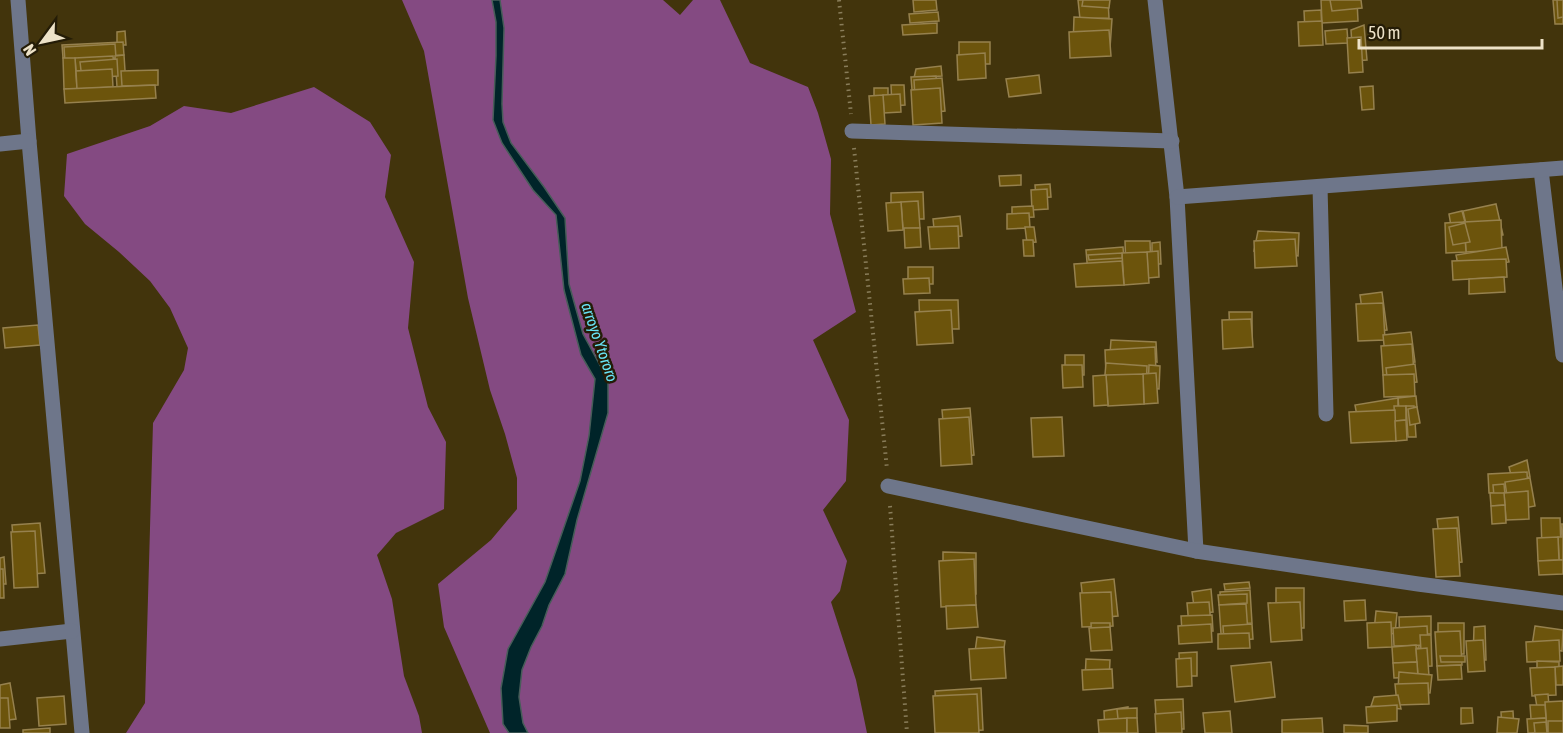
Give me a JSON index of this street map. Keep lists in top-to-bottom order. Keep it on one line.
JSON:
{"water":["arroyo Ytororo"],"scale_bar":"50 m","north":"bottom left"}
